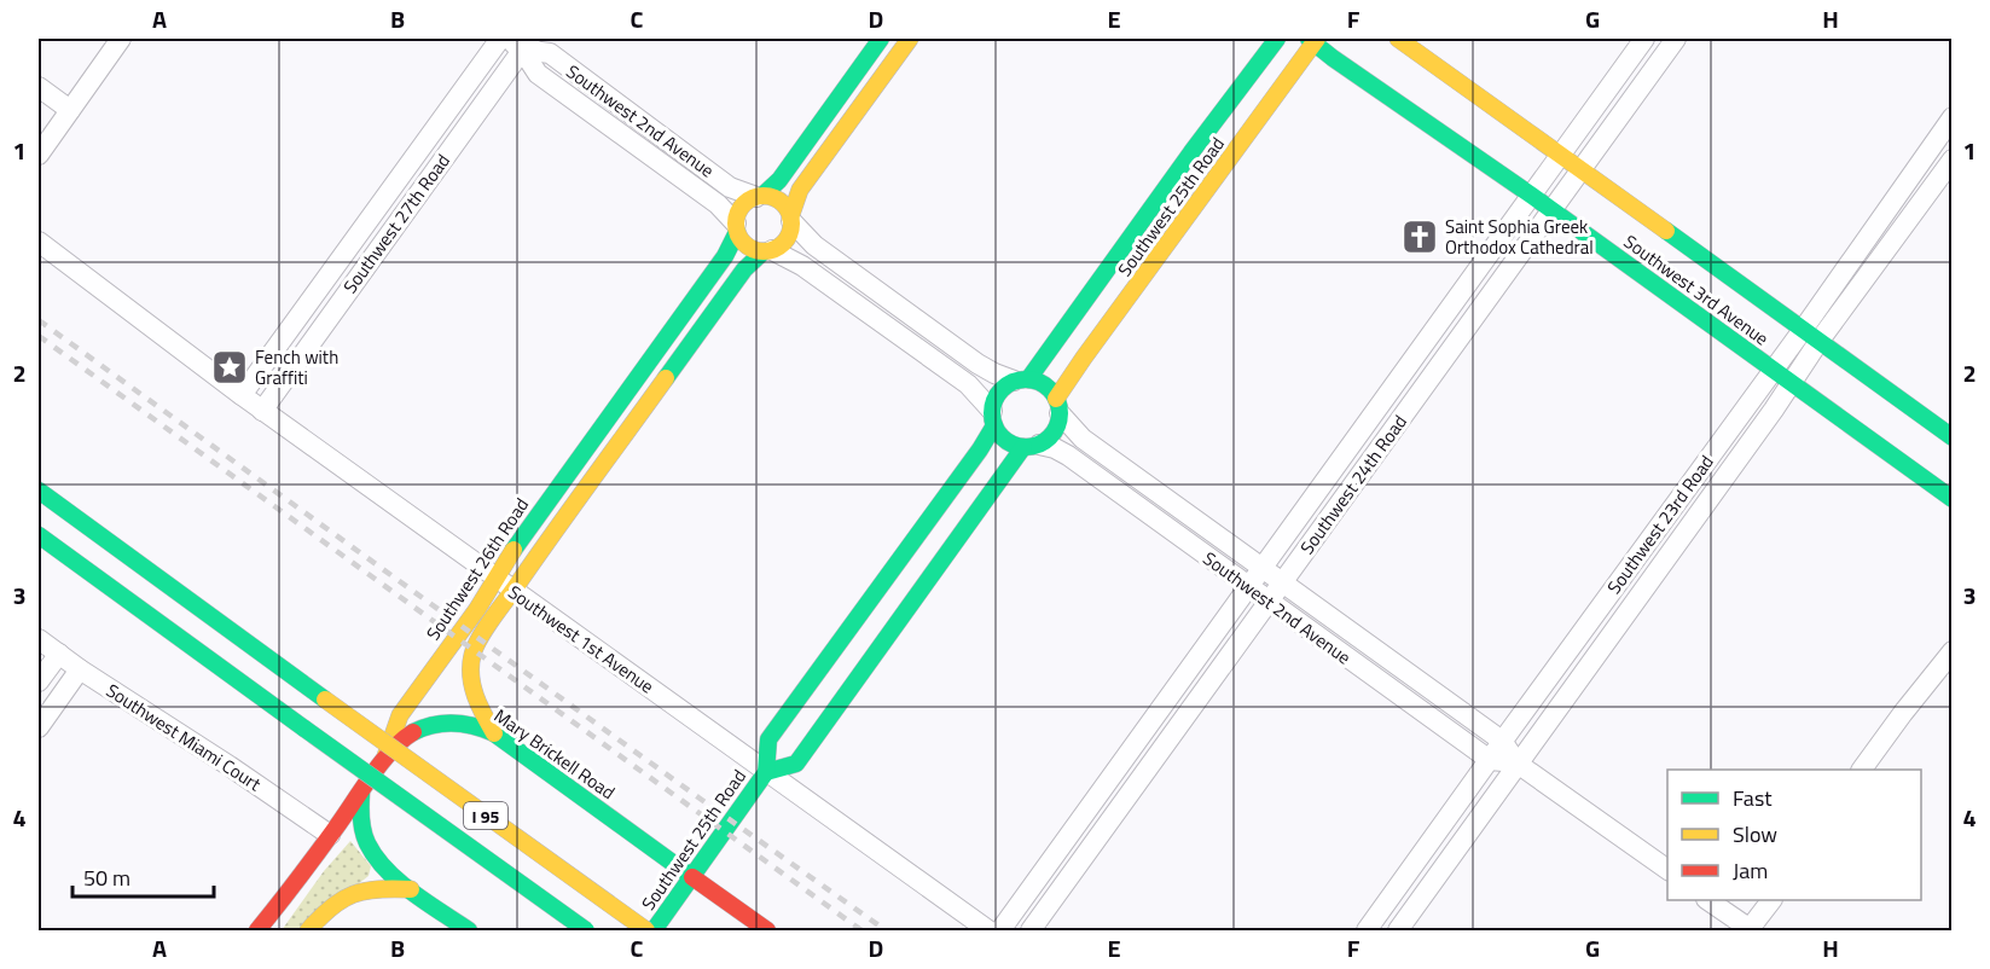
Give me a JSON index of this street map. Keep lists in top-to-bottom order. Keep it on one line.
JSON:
{"streets":{"main road":["Southwest 25th Road","Southwest 3rd Avenue","Southwest 26th Road","Mary Brickell Road","I 95"],"street":["Southwest 2nd Avenue","Southwest 27th Road","Southwest 24th Road","Southwest 23rd Road","Southwest 1st Avenue","Southwest Miami Court"]},"crossings":[["Southwest 2nd Avenue","Southwest 25th Road"],["Southwest 2nd Avenue","Southwest 27th Road"],["Southwest 2nd Avenue","Southwest 24th Road"],["Southwest 2nd Avenue","Southwest 23rd Road"],["Southwest 2nd Avenue","Southwest 26th Road"],["Southwest 25th Road","Southwest 3rd Avenue"],["Southwest 25th Road","Southwest 1st Avenue"],["Southwest 25th Road","Mary Brickell Road"],["Southwest 27th Road","Southwest 1st Avenue"],["Southwest 3rd Avenue","Southwest 24th Road"],["Southwest 3rd Avenue","Southwest 23rd Road"],["Southwest 26th Road","Southwest 1st Avenue"],["Southwest 26th Road","Southwest Miami Court"],["Southwest 26th Road","Mary Brickell Road"]],"places":{"church":["Saint Sophia Greek Orthodox Cathedral"],"place":["Fench with Graffiti"]},"legend":["Fast","Slow","Jam"],"scale_bar":"50 m","grid":{"columns":["A","B","C","D","E","F","G","H"],"rows":["1","2","3","4"]}}
